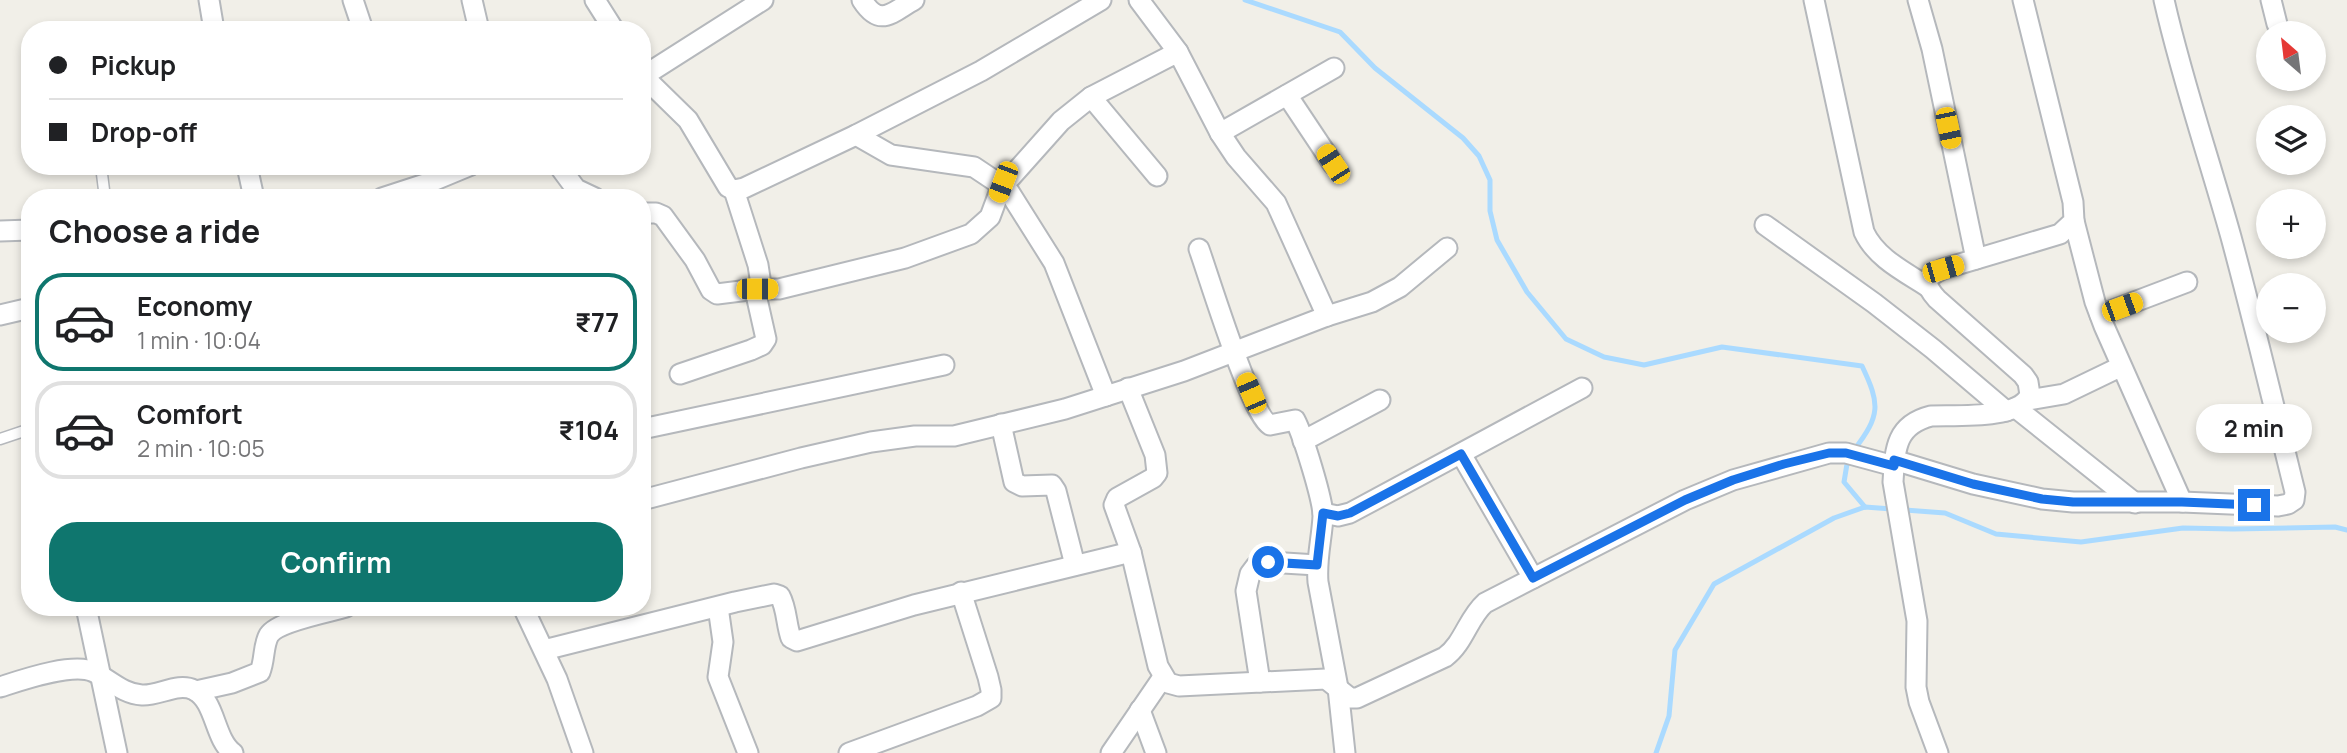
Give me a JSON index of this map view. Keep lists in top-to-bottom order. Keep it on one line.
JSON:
{"north":"top left","page":{"map_buttons":["+","−"],"banner":["Pickup","Drop-off"],"heading":"Choose a ride","list":[{"name":"Economy","note":"1 min · 10:04","value":"₹77"},{"name":"Comfort","note":"2 min · 10:05","value":"₹104"}],"bubble":"2 min","buttons":"Confirm"}}
